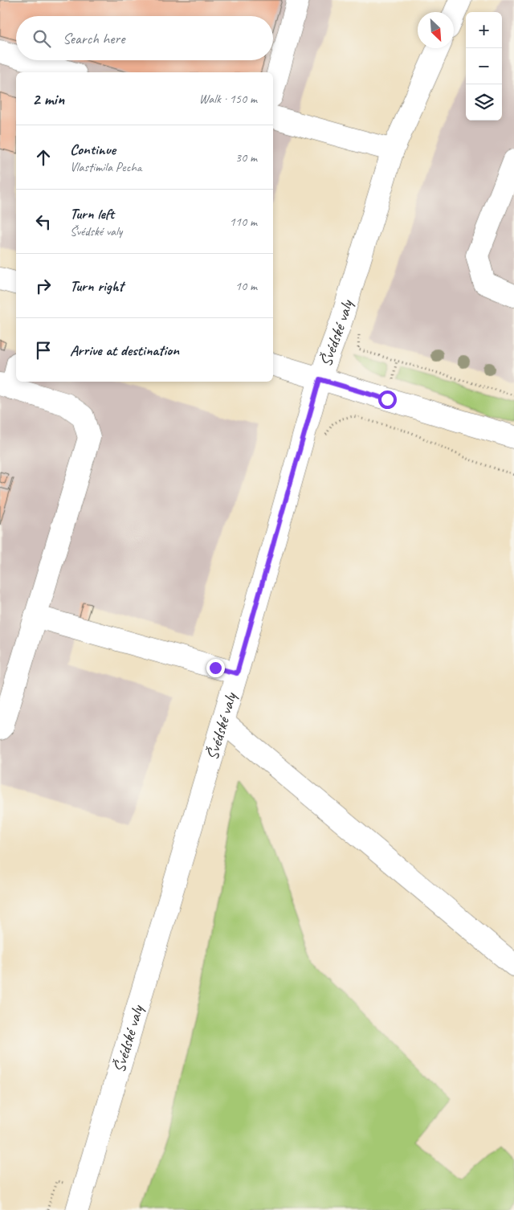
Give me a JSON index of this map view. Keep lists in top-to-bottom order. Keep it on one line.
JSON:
{"streets":{"street":["Švédské valy"]},"north":"bottom right","page":{"map_buttons":["+","−"],"search":"Search here","heading":["2 min","Walk · 150 m"],"list":[["Continue","Vlastimila Pecha","30 m"],["Turn left","Švédské valy","110 m"],["Turn right","10 m"],"Arrive at destination"]}}
